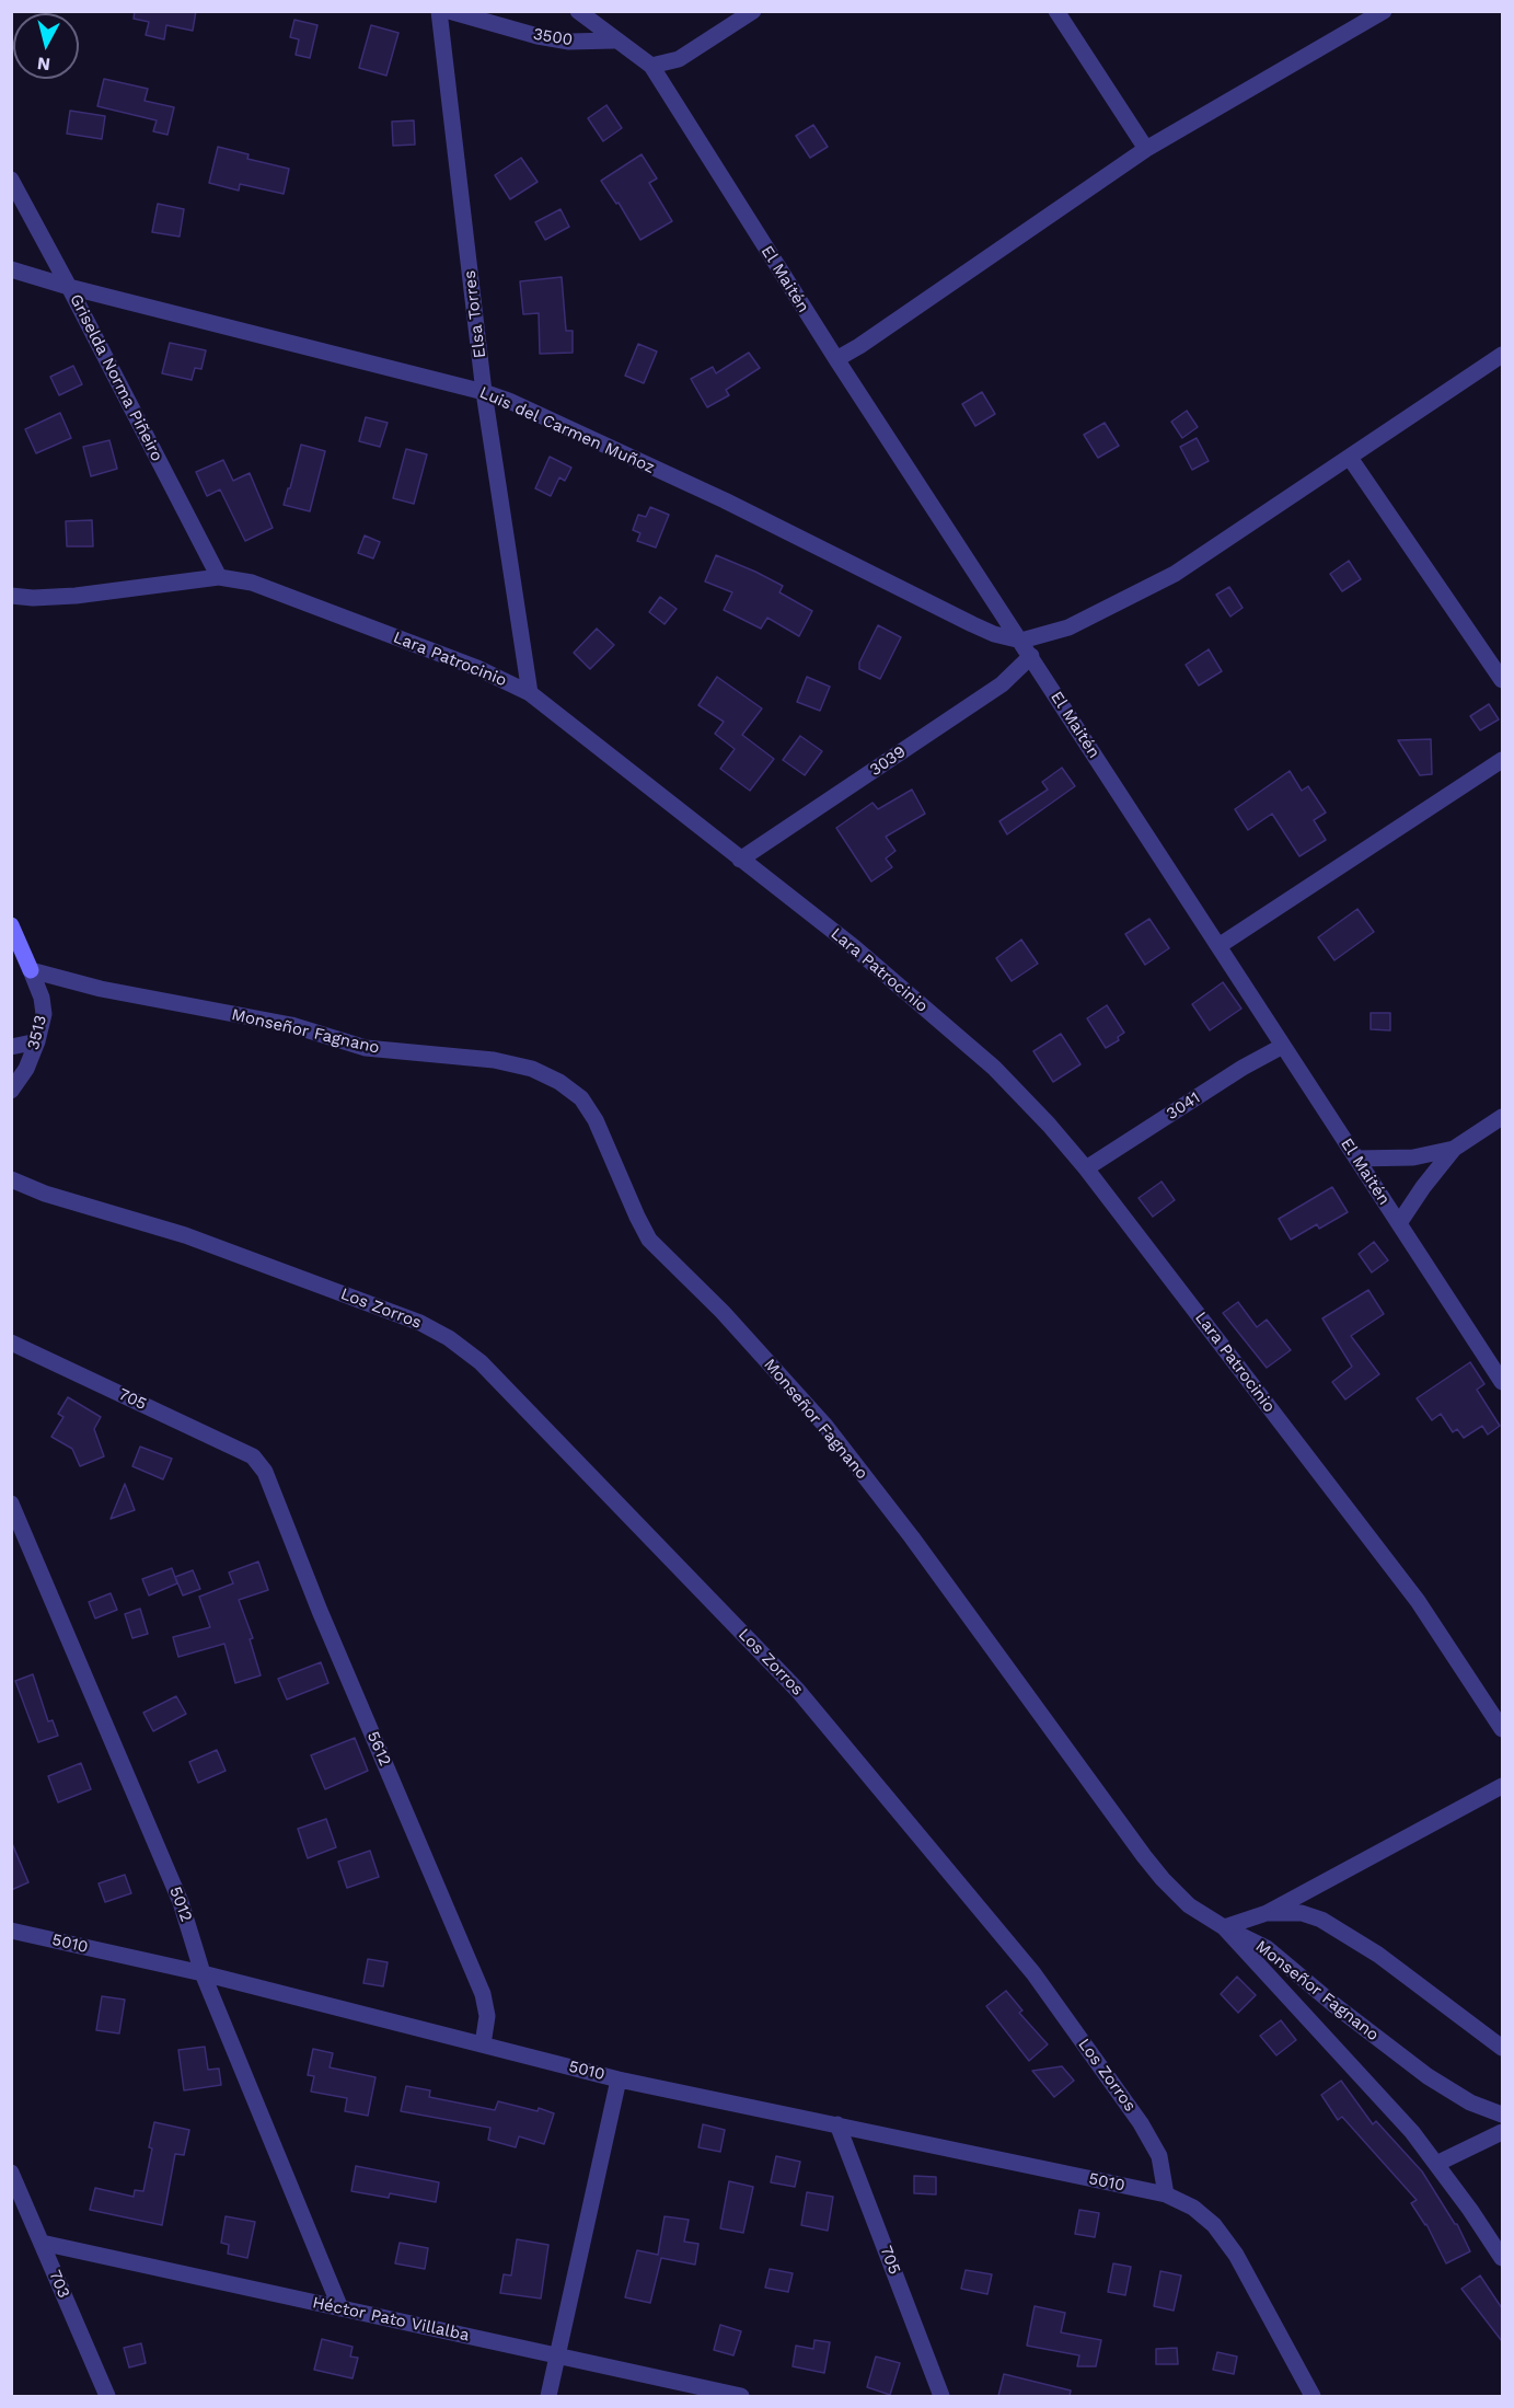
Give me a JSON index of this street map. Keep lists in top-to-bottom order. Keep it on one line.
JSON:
{"streets":{"street":["3500","El Maitén","Elsa Torres","Griselda Norma Piñeiro","Luis del Carmen Muñoz","Lara Patrocinio","3039","Monseñor Fagnano","3513","3041","Los Zorros","705","5612","5012","5010","703","Héctor Pato Villalba"]},"crossings":[["El Maitén","Luis del Carmen Muñoz"],["El Maitén","3039"],["El Maitén","3041"],["Elsa Torres","Luis del Carmen Muñoz"],["Elsa Torres","Lara Patrocinio"],["Griselda Norma Piñeiro","Luis del Carmen Muñoz"],["Griselda Norma Piñeiro","Lara Patrocinio"],["Lara Patrocinio","3039"],["Lara Patrocinio","3041"],["Monseñor Fagnano","3513"],["Los Zorros","5010"],["705","5612"],["705","5010"],["5612","5010"],["5012","5010"],["5012","Héctor Pato Villalba"],["703","Héctor Pato Villalba"]],"north":"bottom"}
